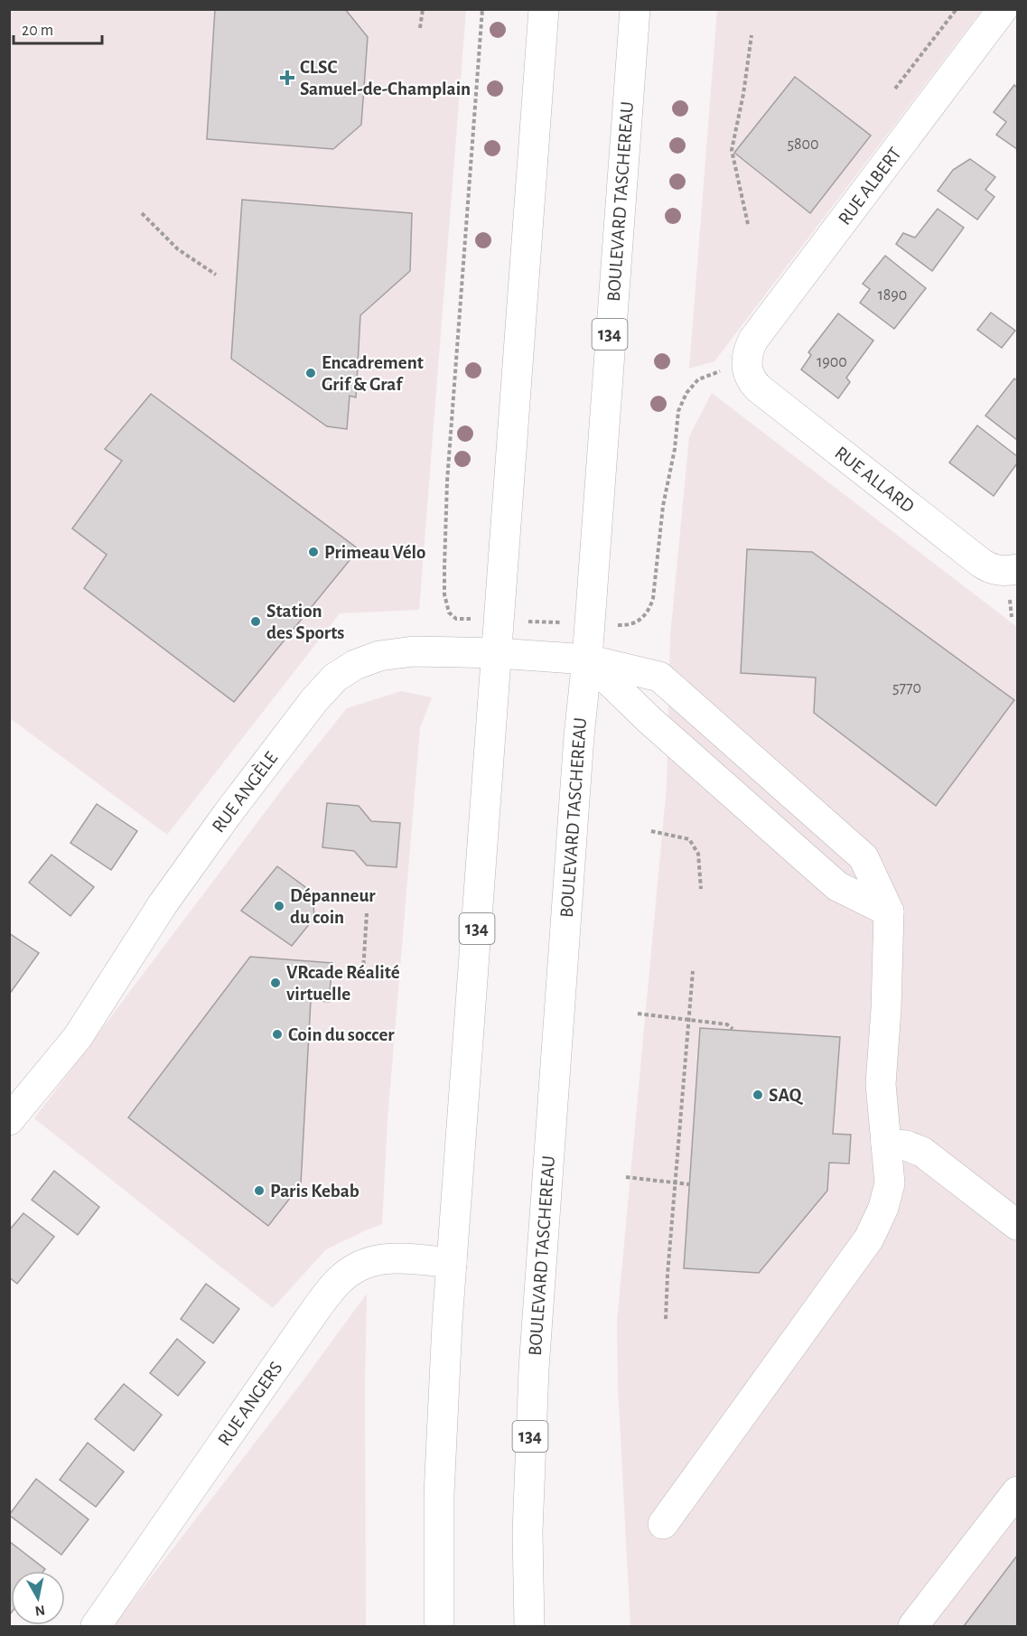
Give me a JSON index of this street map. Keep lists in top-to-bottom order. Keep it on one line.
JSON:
{"streets":{"main road":["RUE ALBERT","BOULEVARD TASCHEREAU","134","RUE ALLARD","RUE ANGÈLE","RUE ANGERS"]},"crossings":[["RUE ALBERT","RUE ALLARD"],["BOULEVARD TASCHEREAU","RUE ANGÈLE"],["134","RUE ANGÈLE"],["134","RUE ANGERS"]],"places":{"health":["CLSC Samuel-de-Champlain"],"other":["Encadrement Grif & Graf","Primeau Vélo","Station des Sports","Dépanneur du coin","VRcade Réalité virtuelle","Coin du soccer","SAQ","Paris Kebab"]},"house_numbers":["5800","1890","1900","5770"],"scale_bar":"20 m","north":"bottom"}
